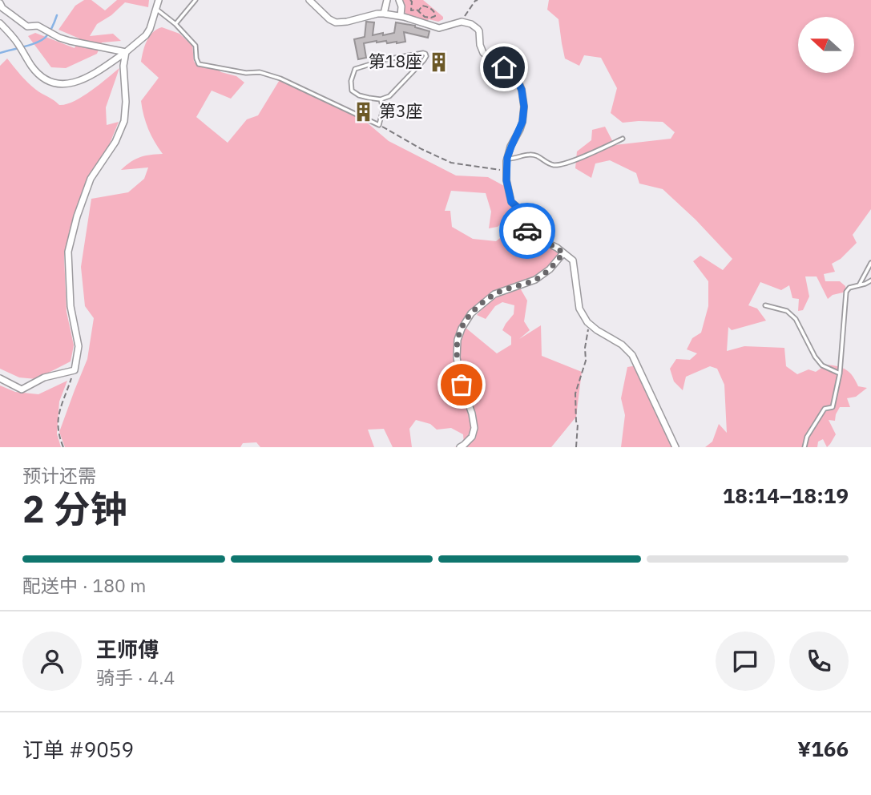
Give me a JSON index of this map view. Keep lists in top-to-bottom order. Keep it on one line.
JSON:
{"places":{"building":["第18座","第3座"]},"north":"left","page":{"heading":["2 分钟","预计还需","18:14–18:19"],"panel":["王师傅","骑手 · 4.4","订单 #9059","¥166"],"bar":"配送中 · 180 m"}}
